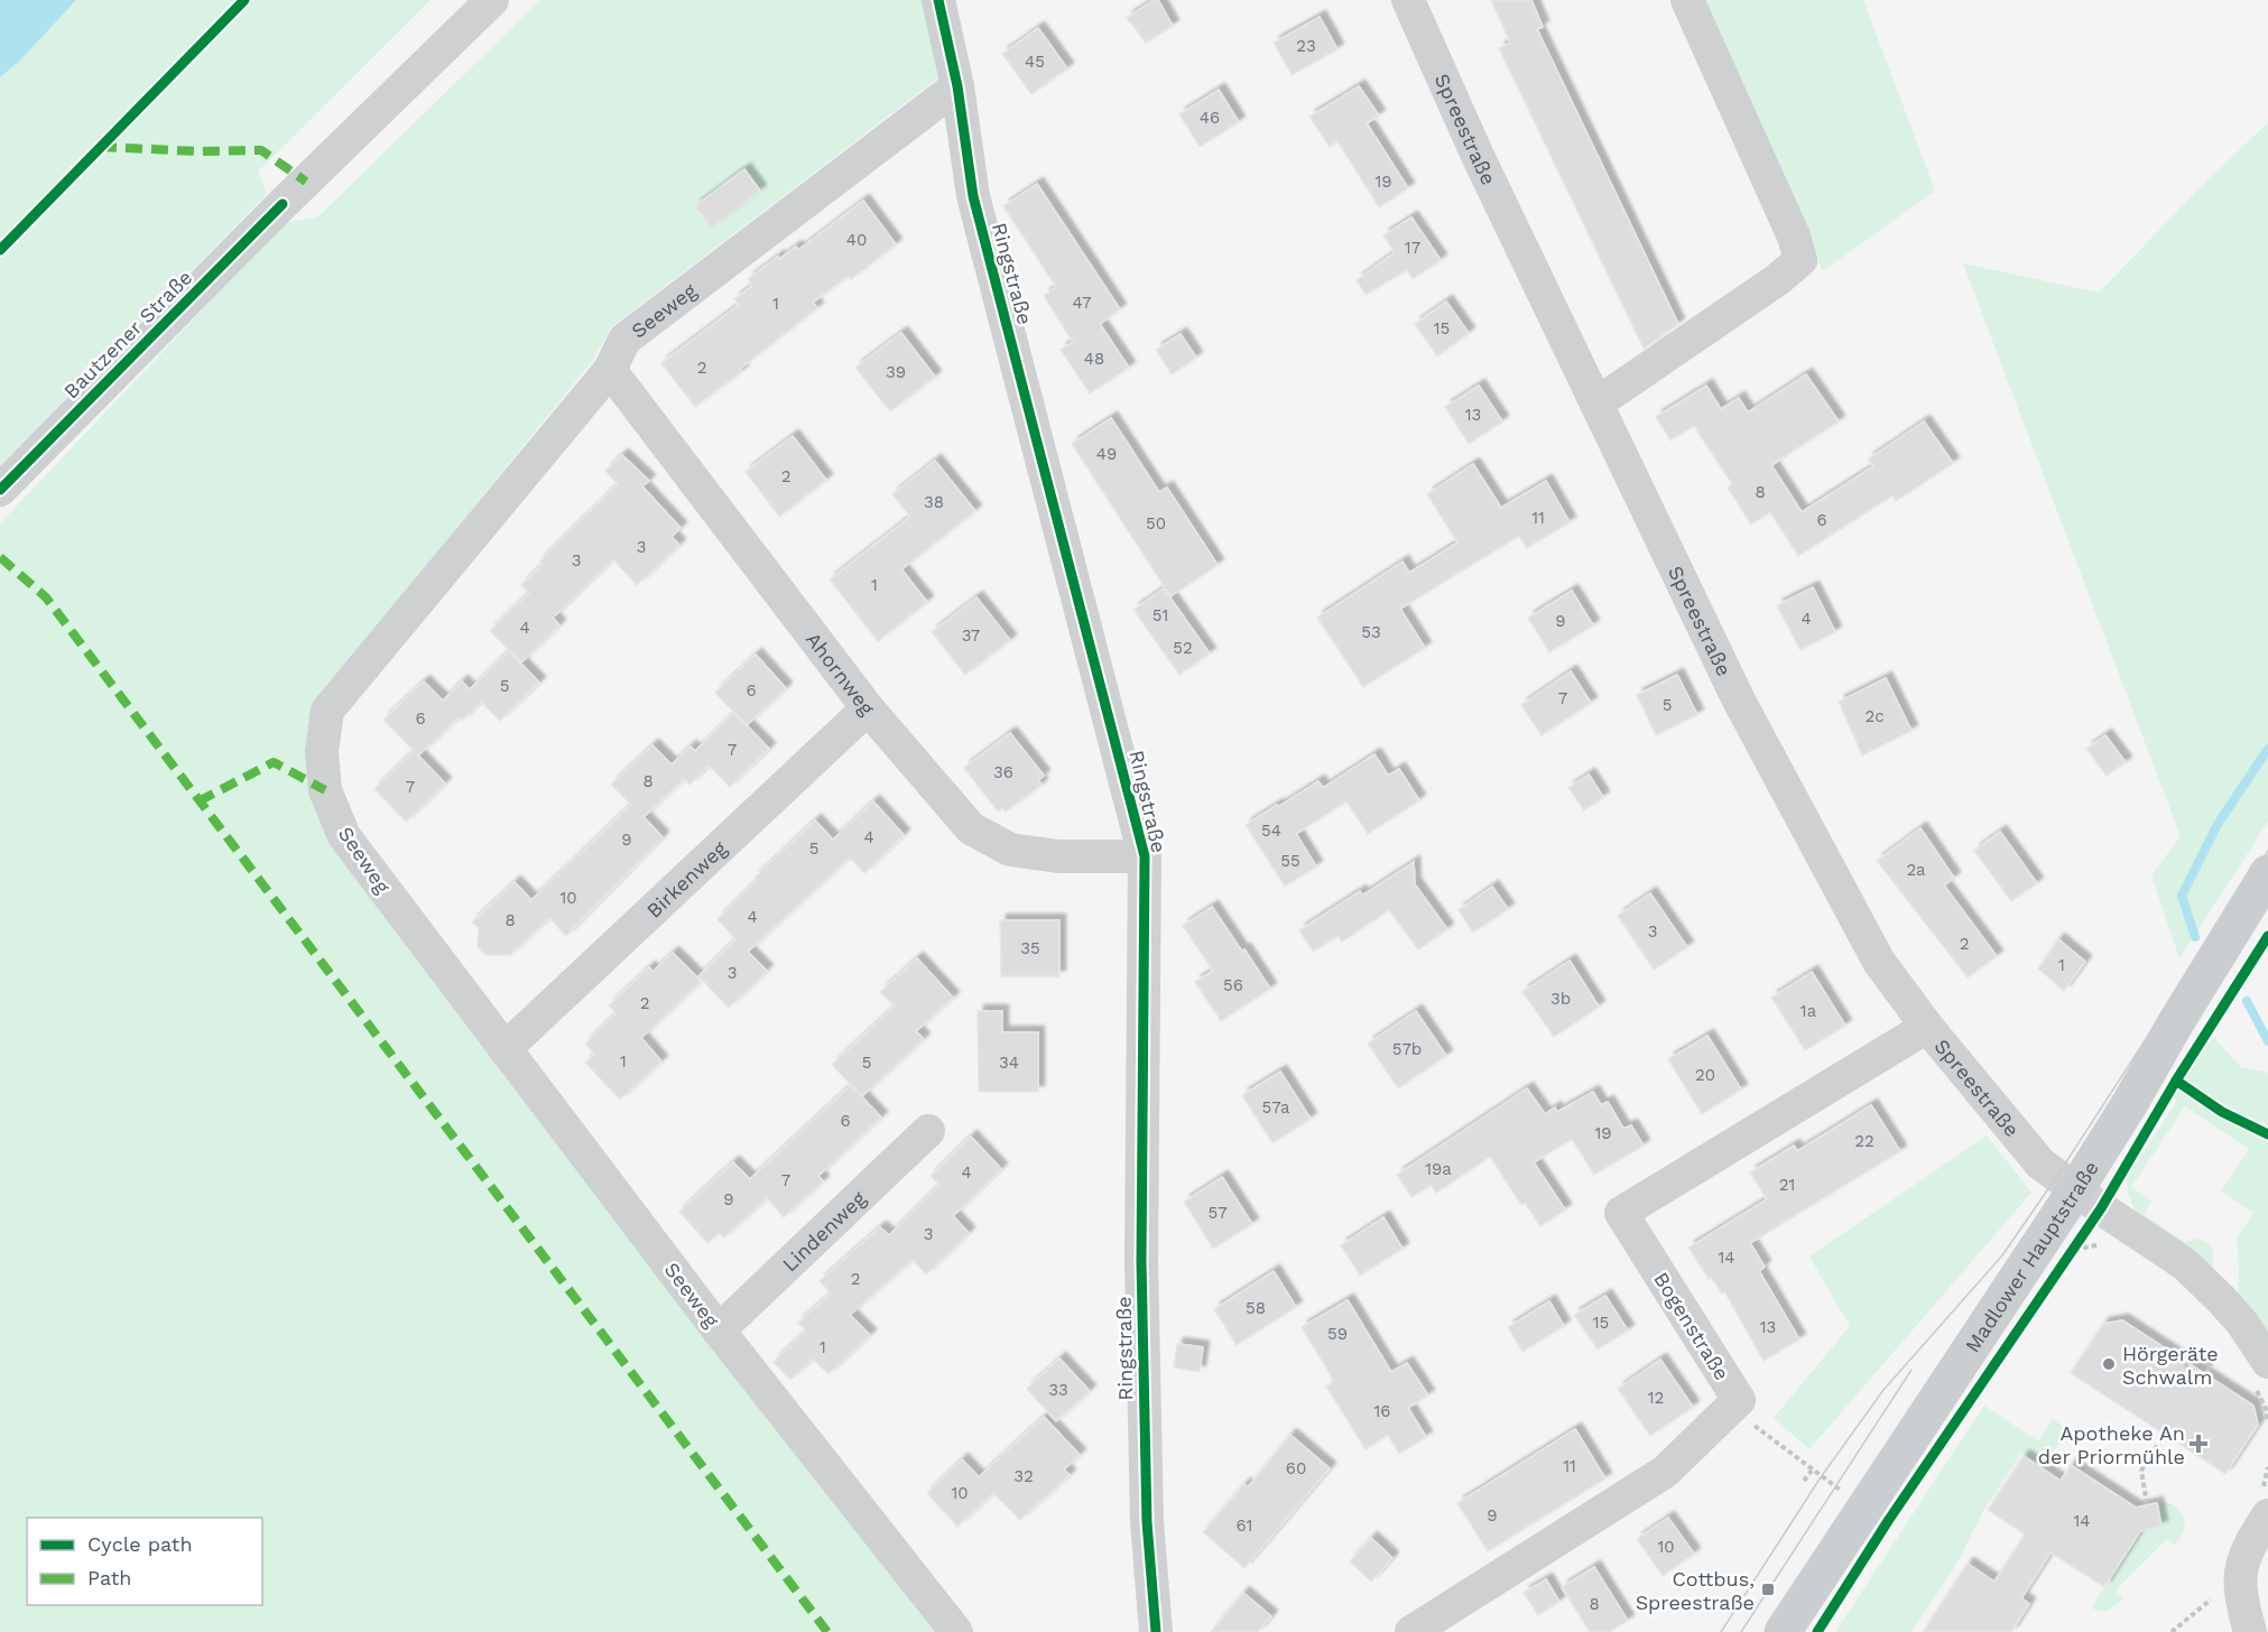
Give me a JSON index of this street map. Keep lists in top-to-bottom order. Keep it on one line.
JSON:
{"streets":{"main road":["Madlower Hauptstraße"],"street":["Spreestraße","Ringstraße","Seeweg","Bautzener Straße","Ahornweg","Birkenweg","Lindenweg","Bogenstraße"]},"crossings":[["Spreestraße","Madlower Hauptstraße"],["Spreestraße","Bogenstraße"],["Ringstraße","Seeweg"],["Ringstraße","Ahornweg"],["Seeweg","Ahornweg"],["Seeweg","Birkenweg"],["Seeweg","Lindenweg"],["Ahornweg","Birkenweg"]],"places":{"other":["Hörgeräte Schwalm"],"health":["Apotheke An der Priormühle"],"transit":["Cottbus, Spreestraße"]},"house_numbers":["23","45","46","19","40","17","47","1","15","48","2","39","13","49","2","8","38","11","6","50","3","3","1","51","4","9","4","53","37","52","5","6","7","5","2c","6","7","36","8","7","54","4","9","5","55","2a","10","4","8","3","2","35","1","3","56","3b","2","1a","57b","1","5","34","20","57a","6","19","22","19a","4","7","21","9","57","3","14","2","58","15","13","59","1","33","12","16","11","60","32","10","9","14","61","10","8"],"legend":["Cycle path","Path"]}
